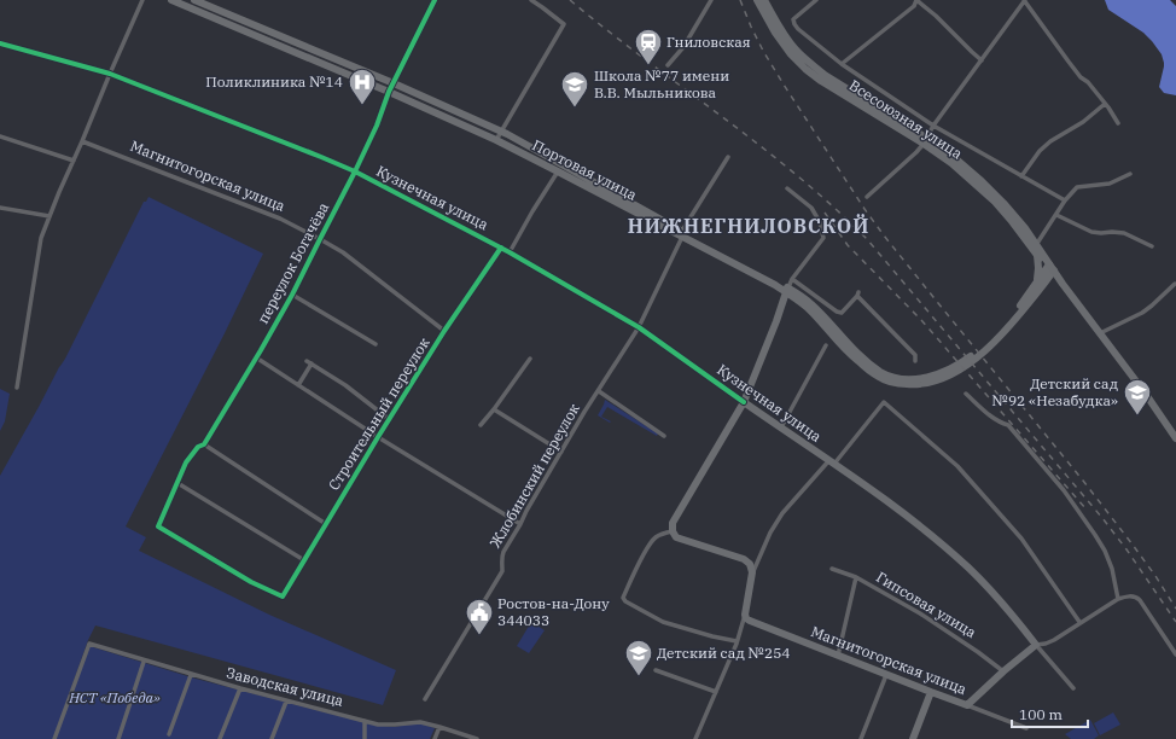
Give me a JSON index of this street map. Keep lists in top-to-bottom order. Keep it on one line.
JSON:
{"streets":{"highway":["Всесоюзная улица"],"main road":["Портовая улица","Магнитогорская улица","Кузнечная улица"],"street":["переулок Богачёва","Строительный переулок","Жлобинский переулок","Гипсовая улица","Заводская улица"]},"crossings":[["Всесоюзная улица","Портовая улица"],["Портовая улица","переулок Богачёва"],["Портовая улица","Жлобинский переулок"],["Магнитогорская улица","переулок Богачёва"],["Магнитогорская улица","Строительный переулок"],["Кузнечная улица","переулок Богачёва"],["Кузнечная улица","Строительный переулок"],["Кузнечная улица","Жлобинский переулок"],["переулок Богачёва","Строительный переулок"]],"districts":["НИЖНЕГНИЛОВСКОЙ"],"parks":["НСТ «Победа»"],"places":{"station":["Гниловская"],"hospital":["Поликлиника №14"],"school or university":["Школа №77 имени В.В. Мыльникова","Детский сад №92 «Незабудка»","Детский сад №254"],"public building":["Ростов-на-Дону 344033"]},"scale_bar":"100 m"}
